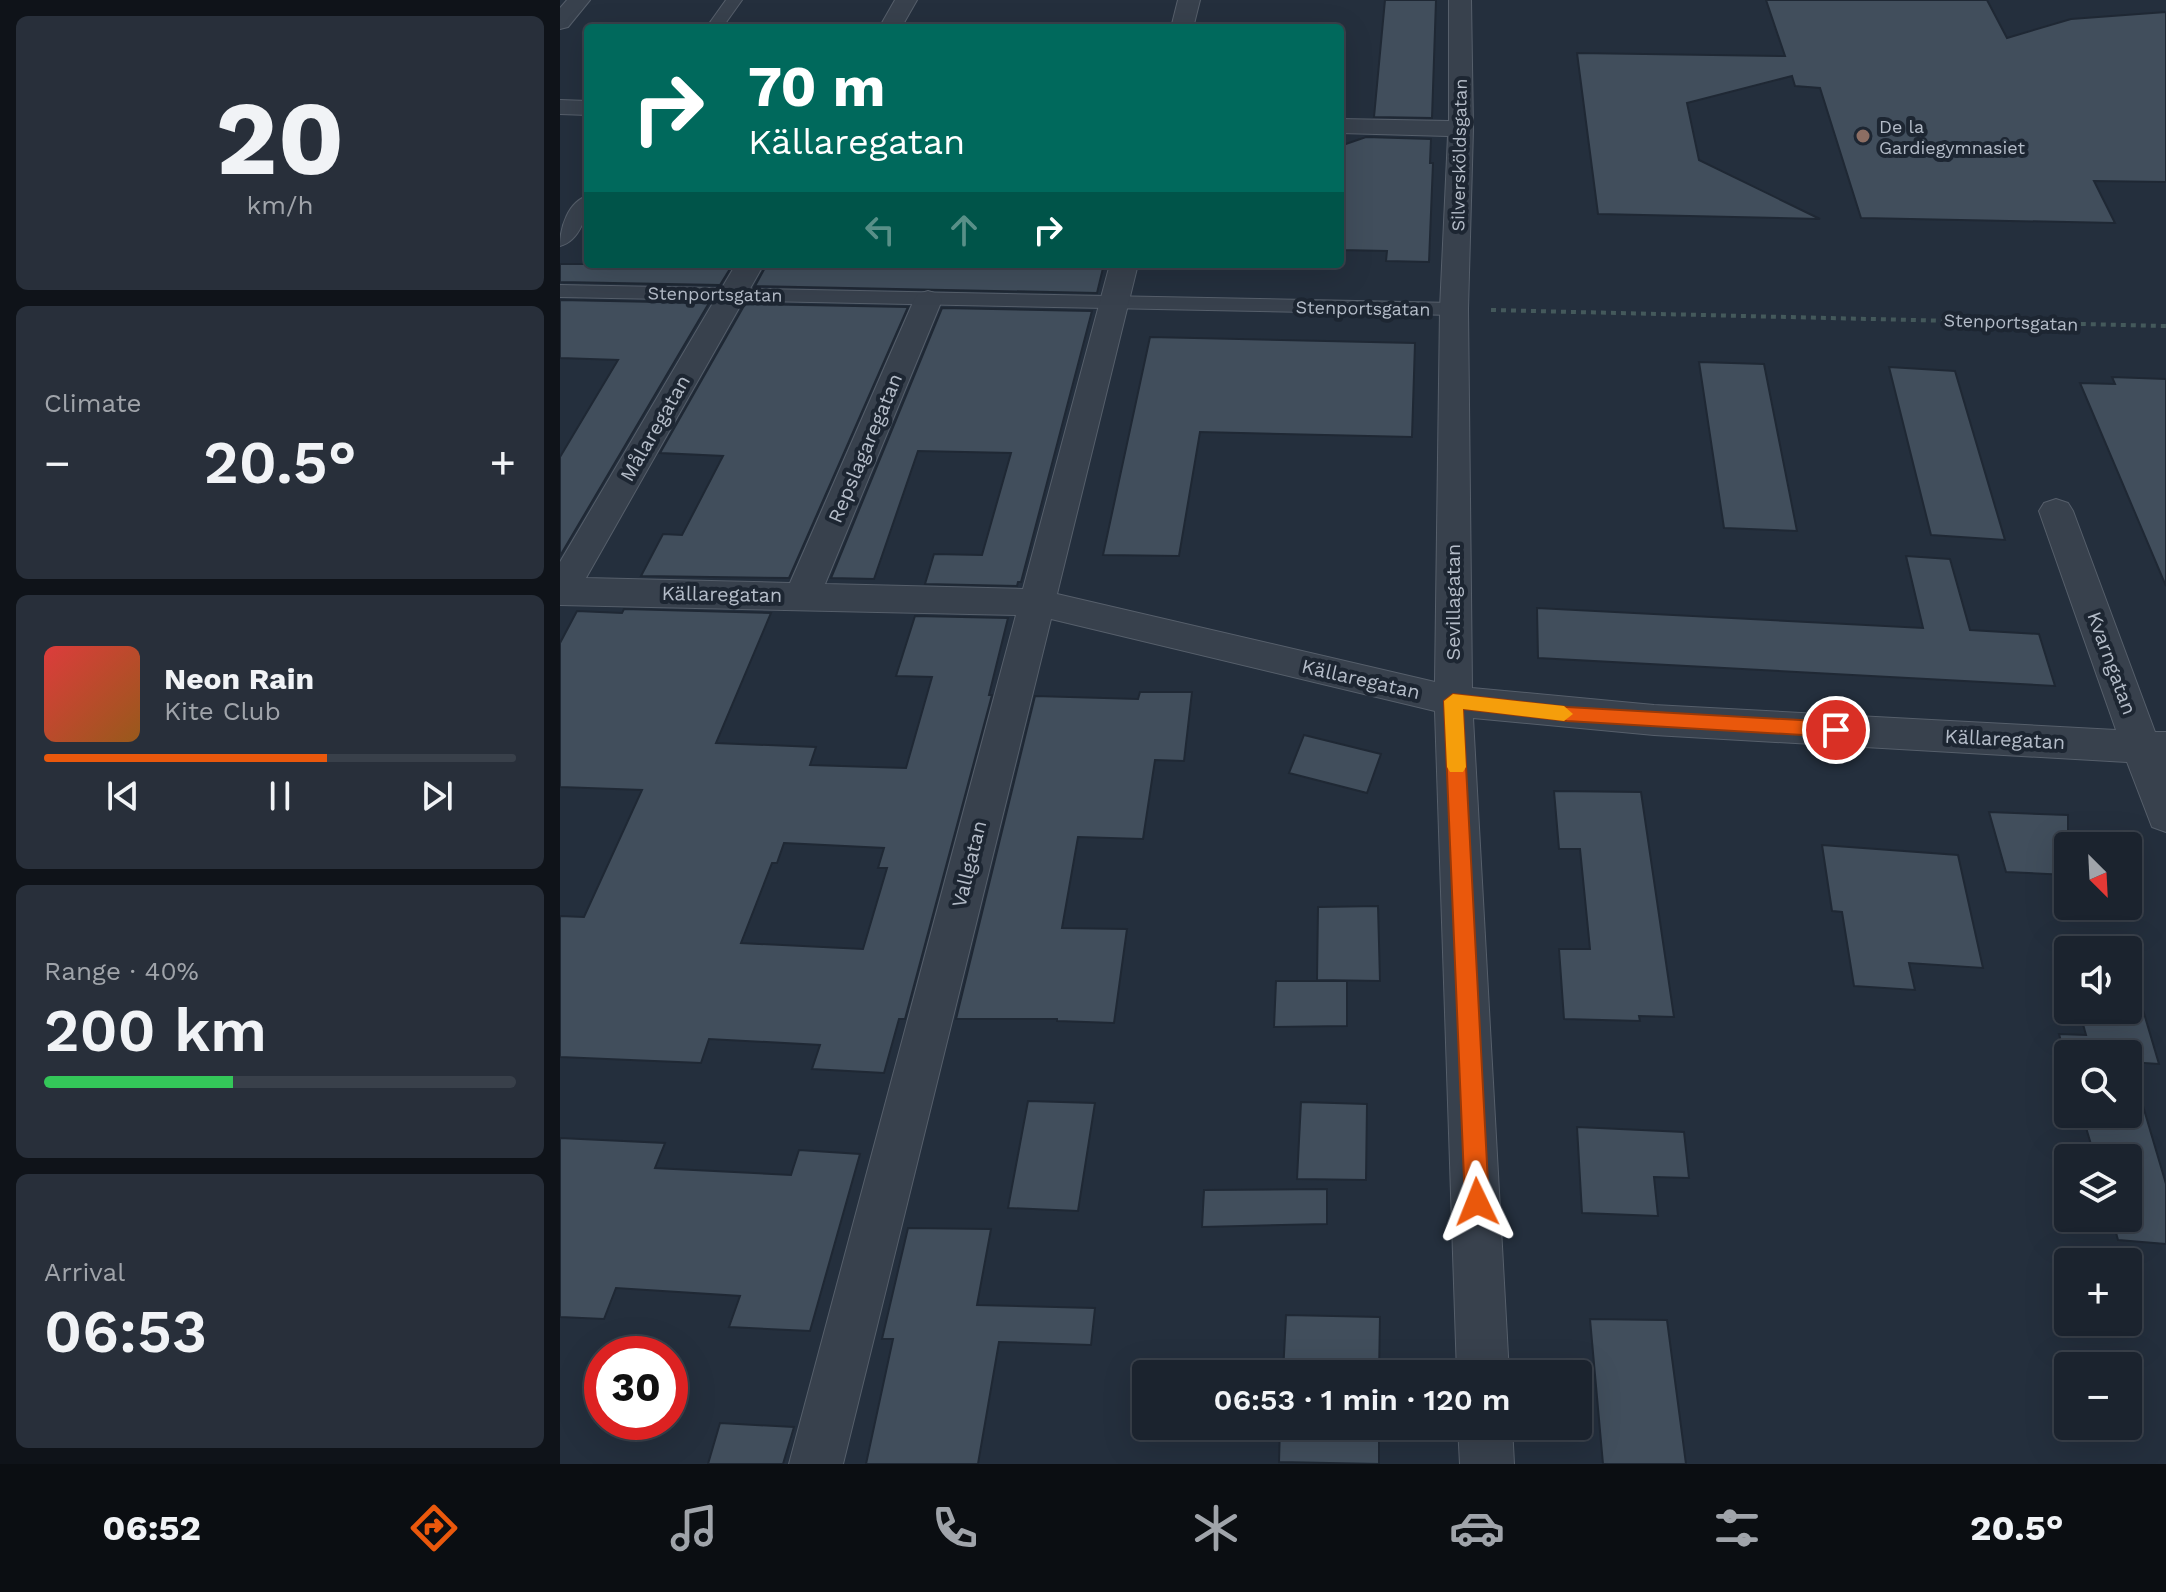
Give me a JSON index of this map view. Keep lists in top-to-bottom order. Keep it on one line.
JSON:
{"streets":{"street":["Silversköldsgatan","Stenportsgatan","Målaregatan","Repslagaregatan","Källaregatan","Sevillagatan","Kvarngatan","Vallgatan"]},"crossings":[["Silversköldsgatan","Stenportsgatan"],["Silversköldsgatan","Sevillagatan"],["Stenportsgatan","Målaregatan"],["Stenportsgatan","Repslagaregatan"],["Stenportsgatan","Sevillagatan"],["Stenportsgatan","Vallgatan"],["Målaregatan","Källaregatan"],["Repslagaregatan","Källaregatan"],["Källaregatan","Sevillagatan"],["Källaregatan","Kvarngatan"],["Källaregatan","Vallgatan"]],"places":["De la Gardiegymnasiet"],"north":"bottom right","page":{"tile":[["20","km/h"],"Climate",["Range · 40%","200 km"],["Arrival","06:53"]],"turn":["70 m","Källaregatan"],"heat":["−","20.5°","+"],"song":["Neon Rain","Kite Club"],"map_buttons":["+","−"],"limit":"30","trip":"06:53 · 1 min · 120 m","tabs":["06:52","20.5°"]}}
